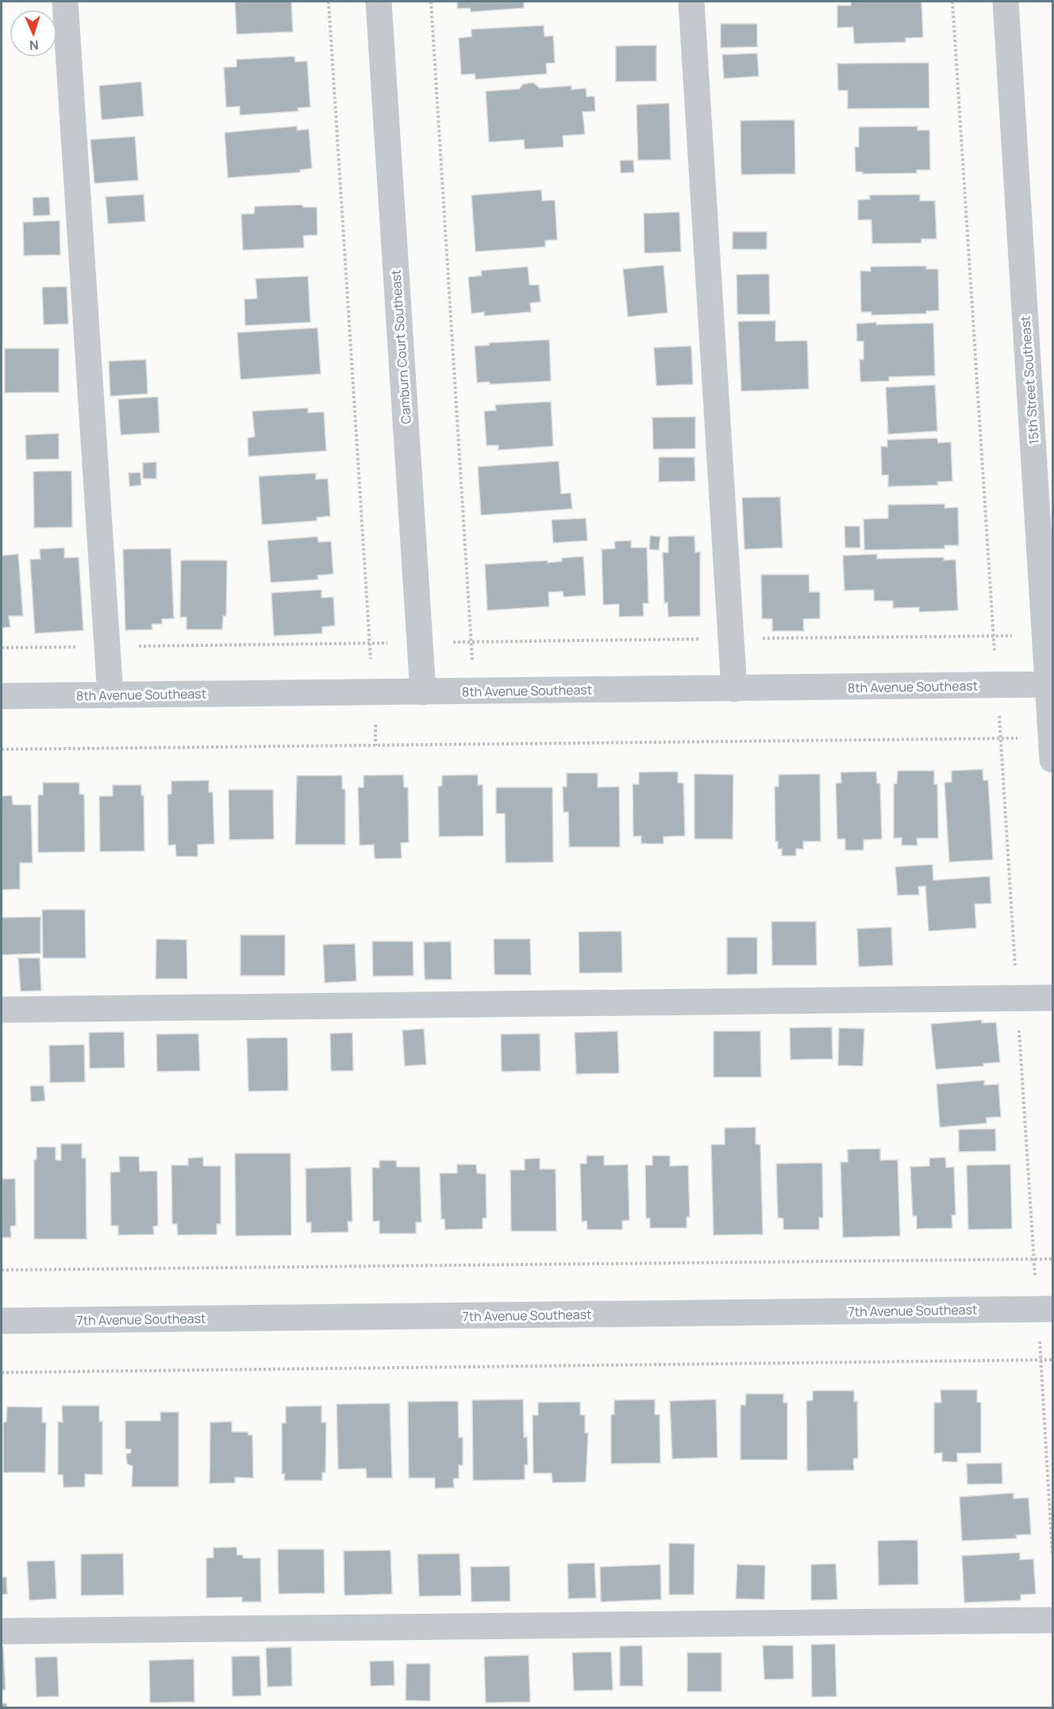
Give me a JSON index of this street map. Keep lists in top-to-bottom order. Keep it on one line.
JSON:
{"streets":{"street":["Camburn Court Southeast","15th Street Southeast","8th Avenue Southeast","7th Avenue Southeast"]},"crossings":[["Camburn Court Southeast","8th Avenue Southeast"],["15th Street Southeast","8th Avenue Southeast"]],"north":"bottom"}
